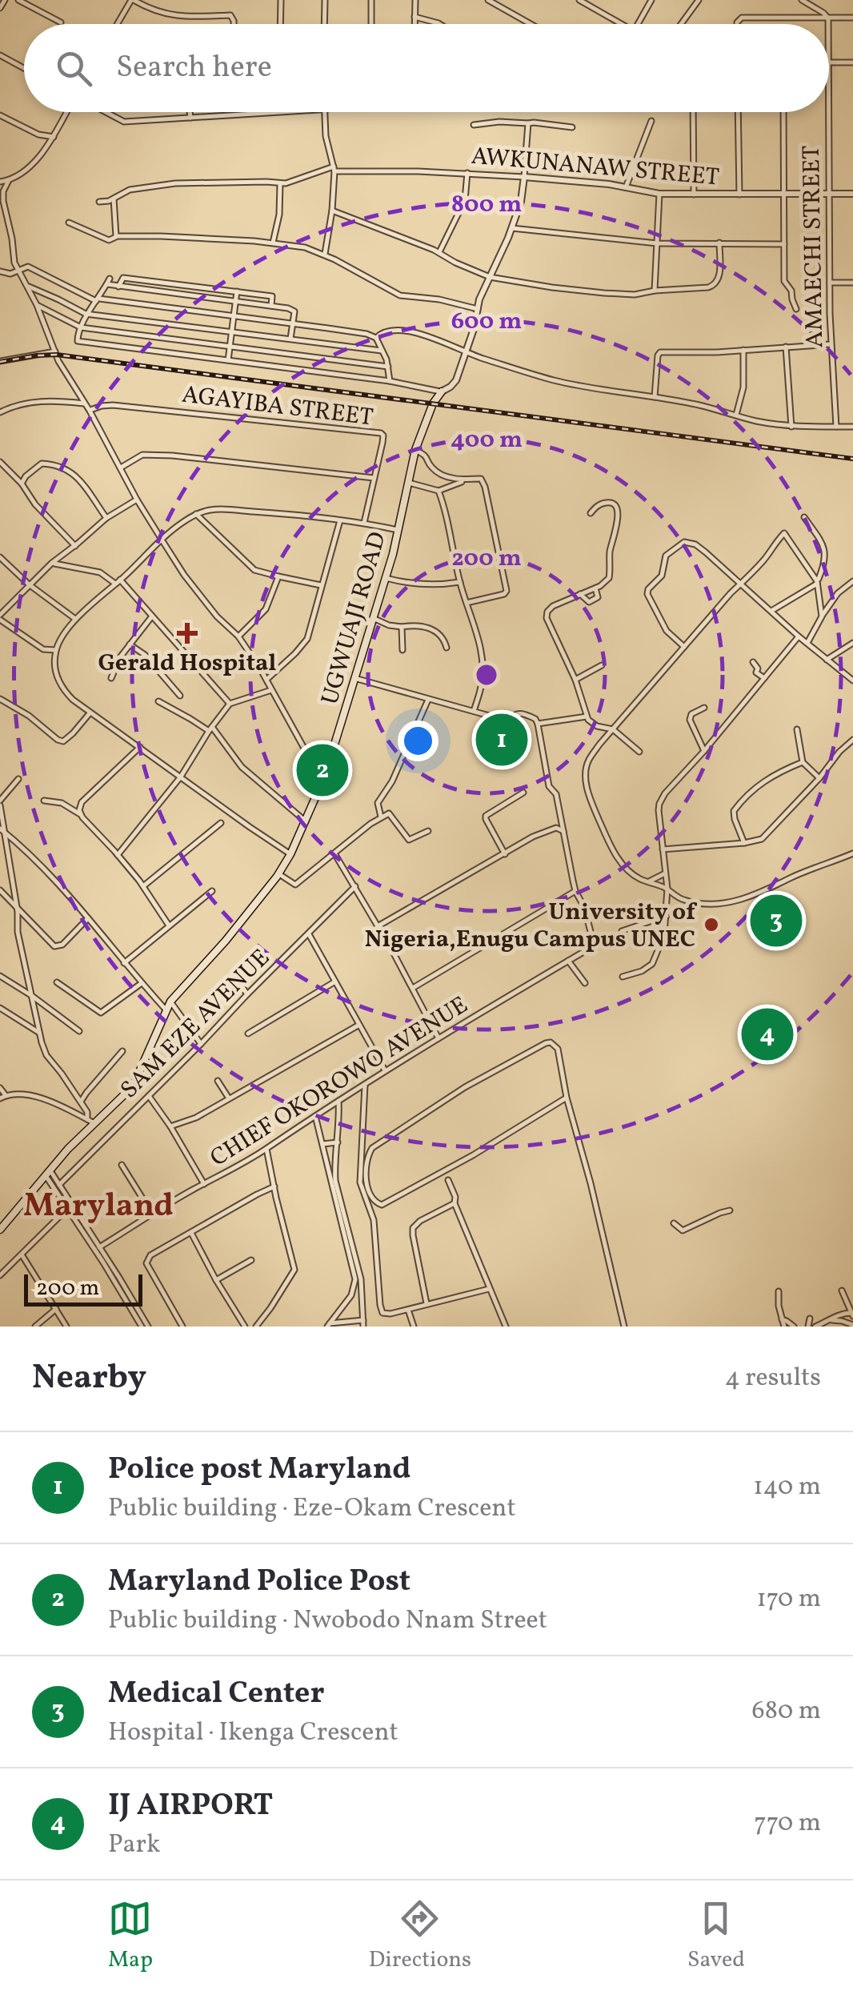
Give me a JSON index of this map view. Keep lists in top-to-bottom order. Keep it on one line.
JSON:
{"streets":{"main road":["UGWUAJI ROAD"],"street":["AWKUNANAW STREET","AMAECHI STREET","AGAYIBA STREET","SAM EZE AVENUE","CHIEF OKOROWO AVENUE"]},"crossings":[["AWKUNANAW STREET","AMAECHI STREET"]],"districts":["Maryland"],"places":{"health":["Gerald Hospital"],"other":["University of Nigeria,Enugu Campus UNEC"]},"scale_bar":"200 m","page":{"search":"Search here","pins":["1","2","3","4"],"scale":"200 m","heading":["Nearby","4 results"],"list":[{"mark":"1","name":"Police post Maryland","note":"Public building · Eze-Okam Crescent","value":"140 m"},{"mark":"2","name":"Maryland Police Post","note":"Public building · Nwobodo Nnam Street","value":"170 m"},{"mark":"3","name":"Medical Center","note":"Hospital · Ikenga Crescent","value":"680 m"},{"mark":"4","name":"IJ AIRPORT","note":"Park","value":"770 m"}],"nav":["Map","Directions","Saved"]},"rings":["800 m","600 m","400 m","200 m"]}
